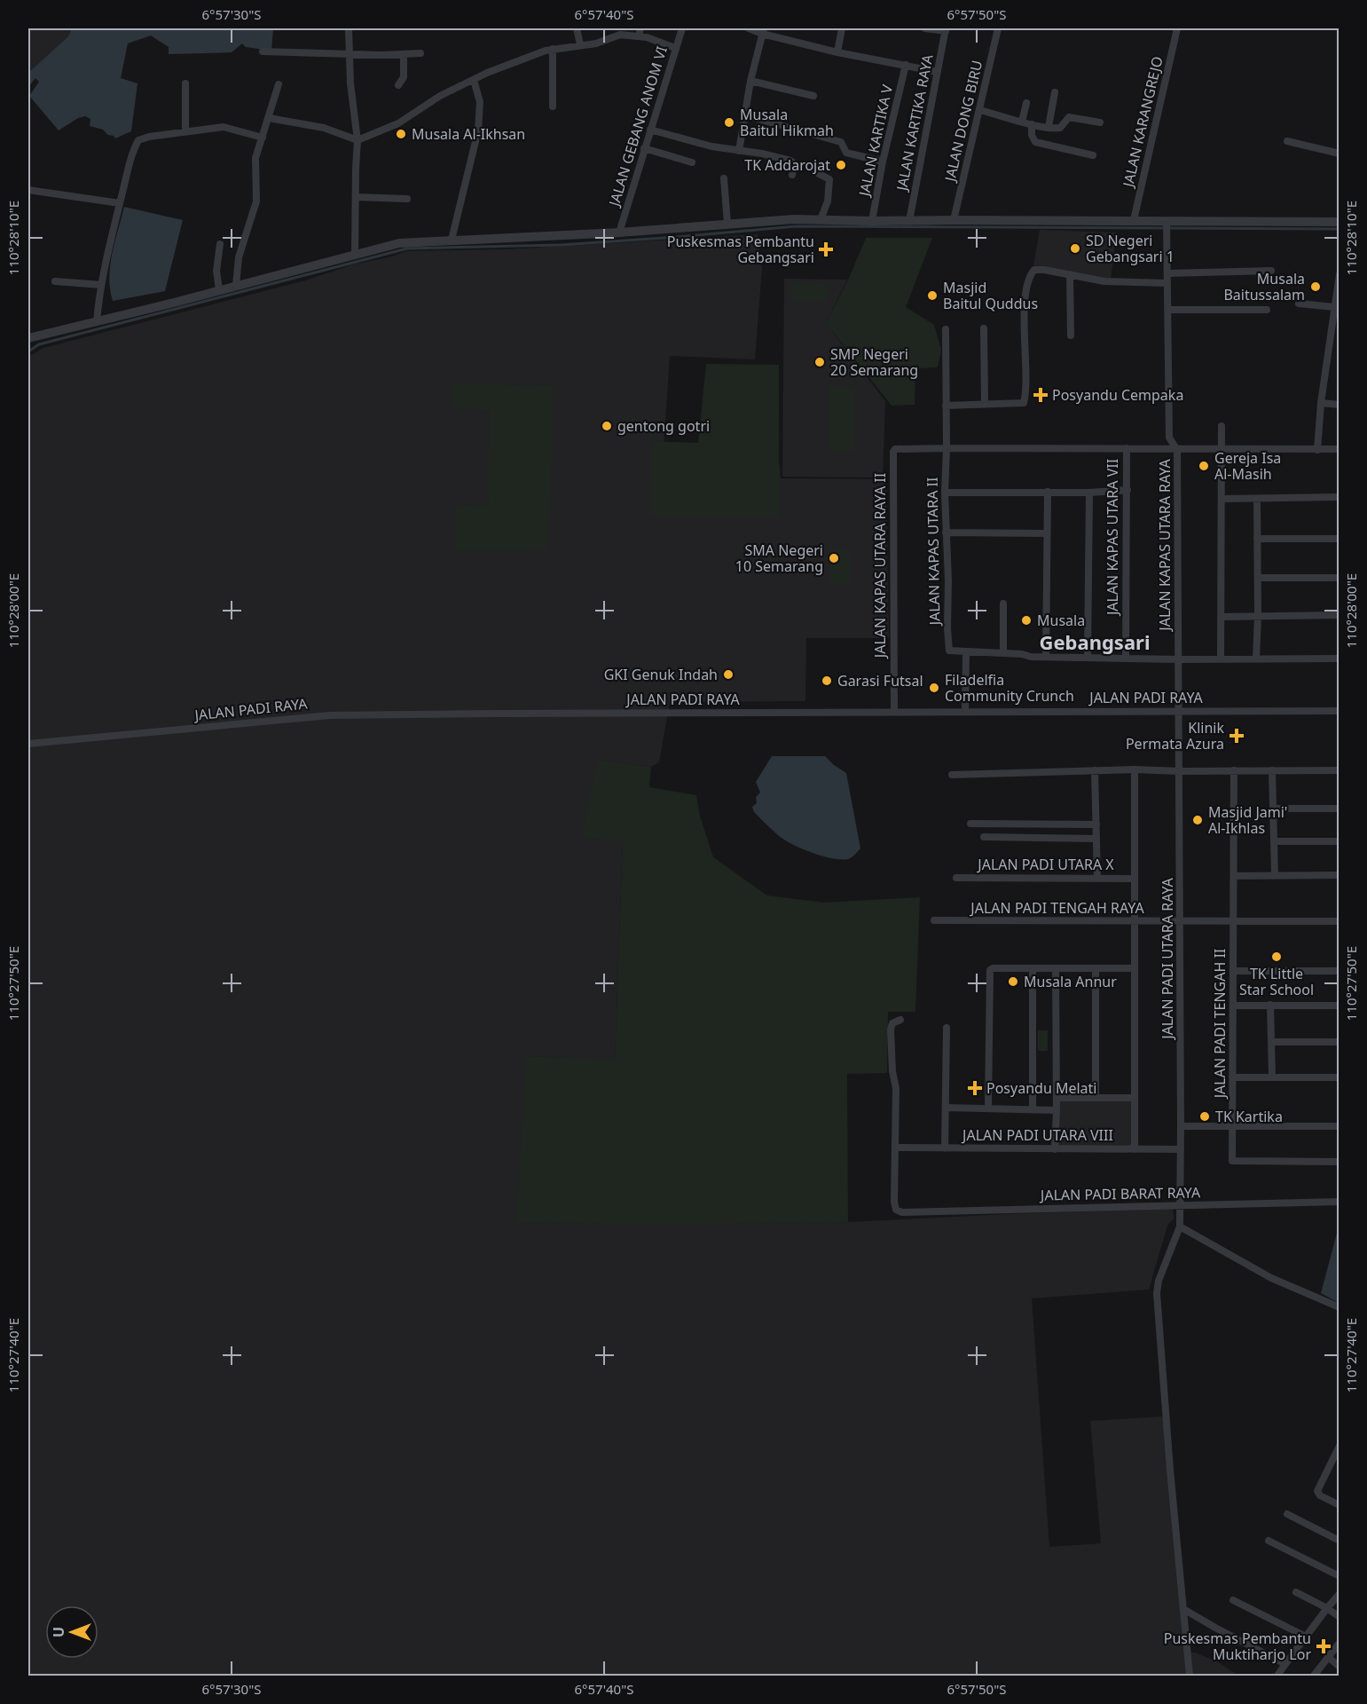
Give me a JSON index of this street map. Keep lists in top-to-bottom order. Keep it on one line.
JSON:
{"streets":{"street":["JALAN DONG BIRU","JALAN KARANGREJO","JALAN KARTIKA RAYA","JALAN GEBANG ANOM VI","JALAN KARTIKA V","JALAN KAPAS UTARA VII","JALAN KAPAS UTARA RAYA","JALAN KAPAS UTARA II","JALAN KAPAS UTARA RAYA II","JALAN PADI RAYA","JALAN PADI UTARA X","JALAN PADI TENGAH RAYA","JALAN PADI UTARA RAYA","JALAN PADI TENGAH II","JALAN PADI UTARA VIII","JALAN PADI BARAT RAYA"]},"crossings":[["JALAN KAPAS UTARA RAYA","JALAN PADI RAYA"],["JALAN KAPAS UTARA RAYA","JALAN PADI UTARA RAYA"],["JALAN KAPAS UTARA II","JALAN KAPAS UTARA RAYA II"],["JALAN KAPAS UTARA RAYA II","JALAN PADI RAYA"],["JALAN PADI RAYA","JALAN PADI UTARA RAYA"],["JALAN PADI TENGAH RAYA","JALAN PADI UTARA RAYA"],["JALAN PADI TENGAH RAYA","JALAN PADI TENGAH II"],["JALAN PADI UTARA RAYA","JALAN PADI UTARA VIII"],["JALAN PADI UTARA RAYA","JALAN PADI BARAT RAYA"],["JALAN PADI UTARA VIII","JALAN PADI BARAT RAYA"]],"districts":["Gebangsari"],"places":{"other":["Musala Baitul Hikmah","Musala Al-Ikhsan","TK Addarojat","SD Negeri Gebangsari 1","Musala Baitussalam","Masjid Baitul Quddus","SMP Negeri 20 Semarang","gentong gotri","Gereja Isa Al-Masih","SMA Negeri 10 Semarang","Musala","GKI Genuk Indah","Garasi Futsal","Filadelfia Community Crunch","Masjid Jami' Al-Ikhlas","TK Little Star School","Musala Annur","TK Kartika"],"health":["Puskesmas Pembantu Gebangsari","Posyandu Cempaka","Klinik Permata Azura","Posyandu Melati","Puskesmas Pembantu Muktiharjo Lor"]},"north":"left","coordinates":["6°57'30\"S","6°57'40\"S","6°57'50\"S","110°28'10\"E","110°28'00\"E","110°27'50\"E","110°27'40\"E"]}
